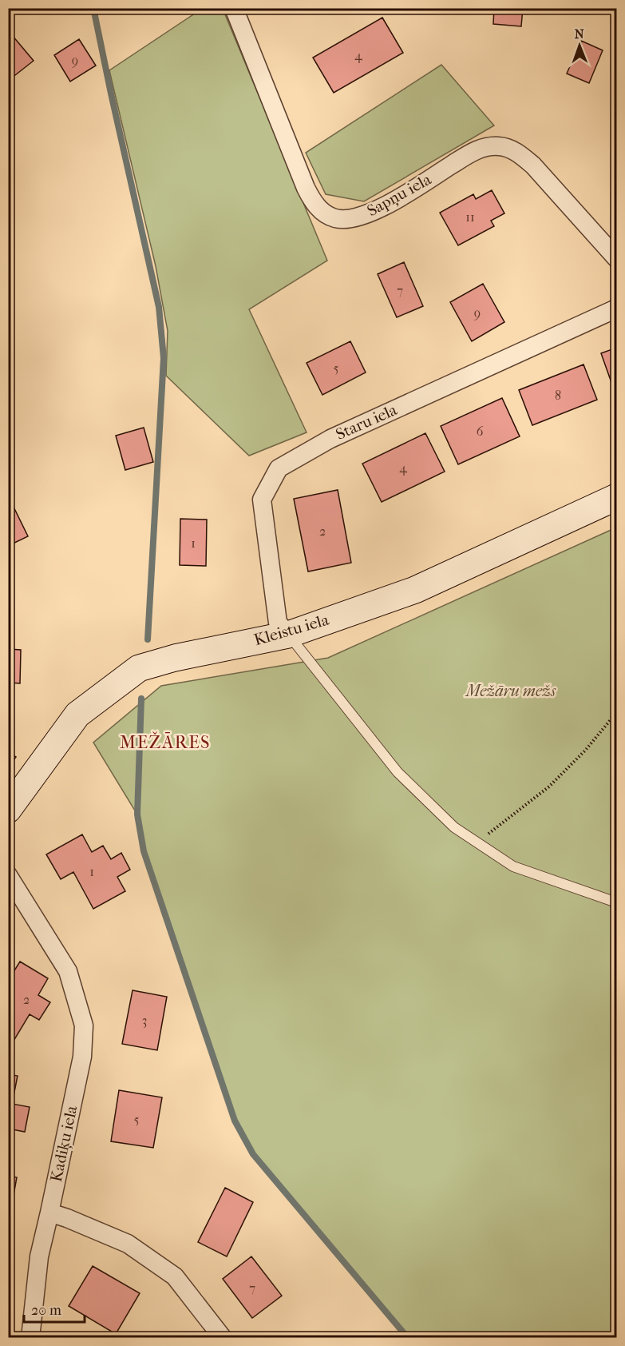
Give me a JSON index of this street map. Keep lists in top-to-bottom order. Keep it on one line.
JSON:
{"streets":{"street":["Sapņu iela","Staru iela","Kleistu iela","Kadiķu iela"]},"crossings":[["Staru iela","Kleistu iela"]],"districts":["MEŽĀRES"],"parks":["Mežāru mežs"],"house_numbers":["4","9","11","7","9","5","8","6","4","2","1","1","2","3","5","7"],"scale_bar":"20 m","north":"top"}
